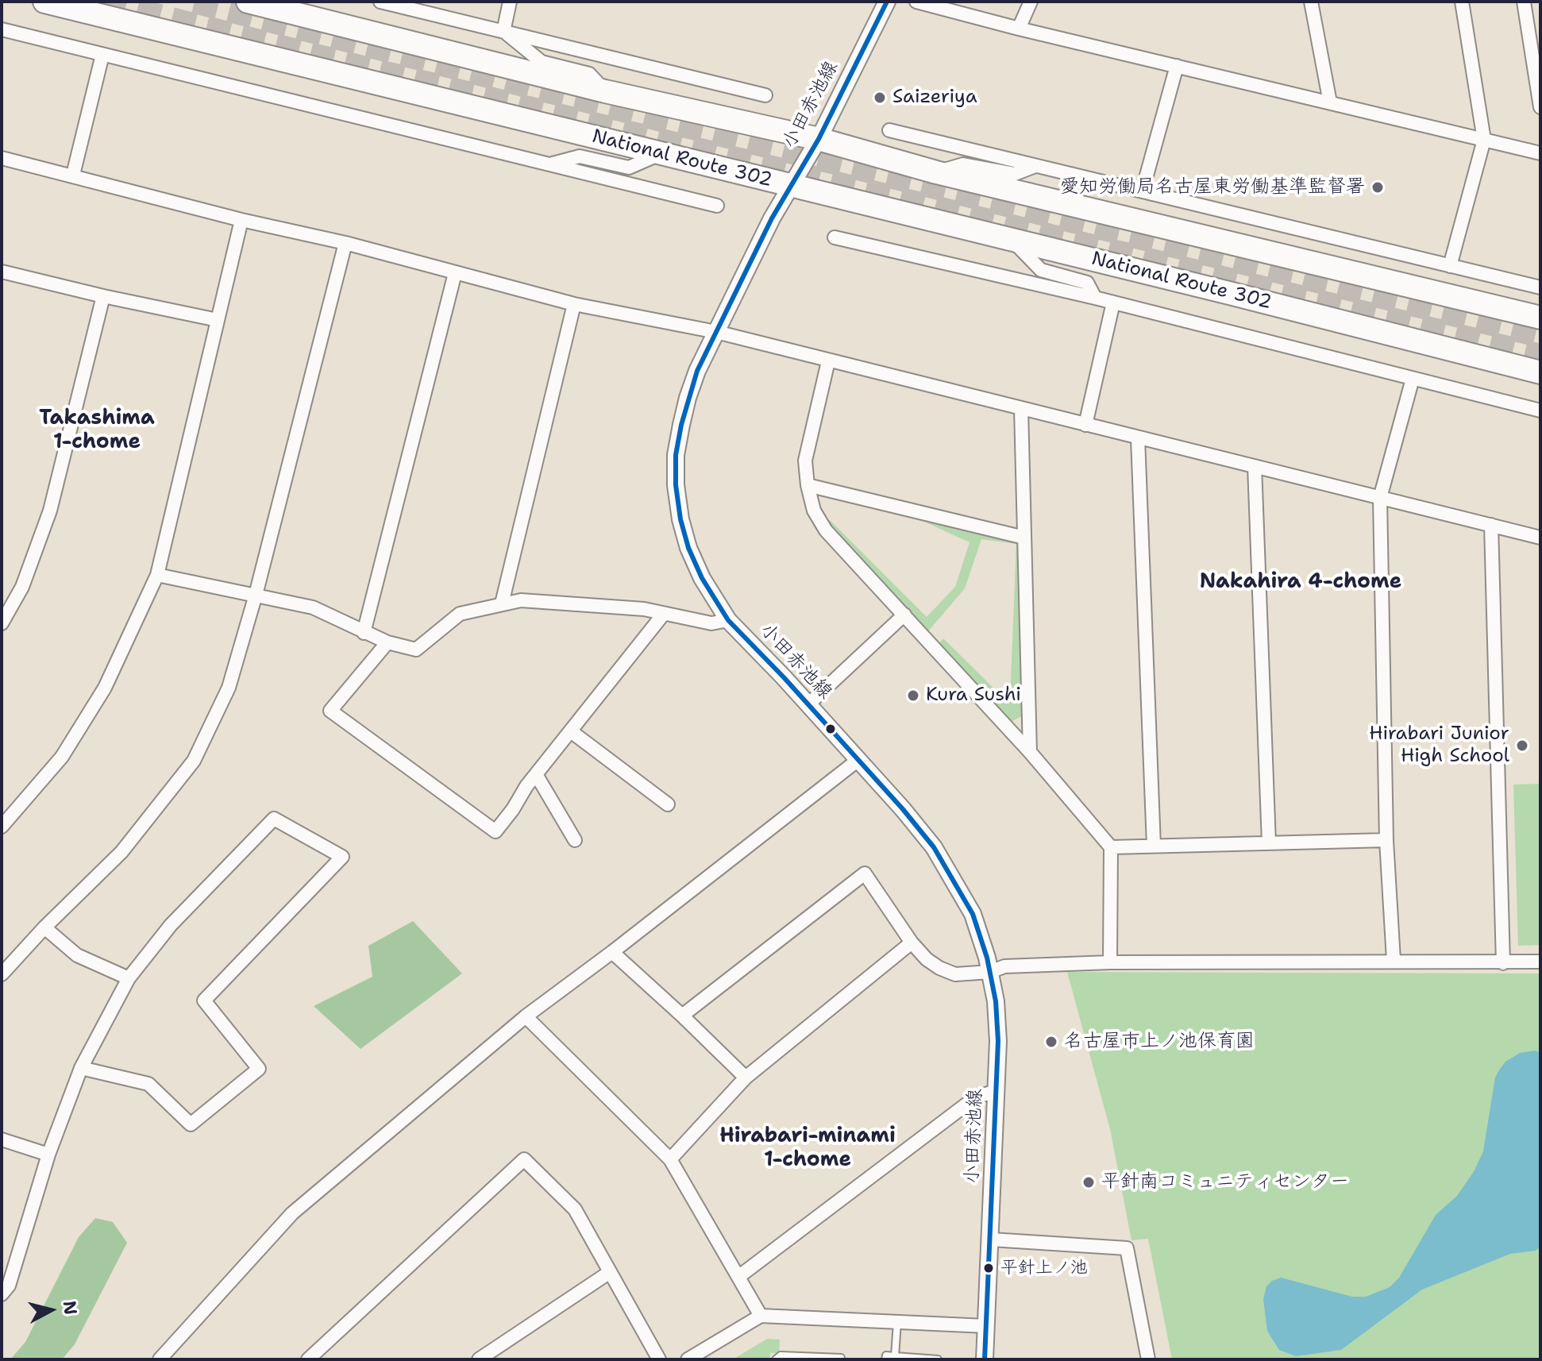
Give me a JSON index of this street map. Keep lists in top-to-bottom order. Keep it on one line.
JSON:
{"streets":{"highway":["National Route 302"],"street":["小田赤池線"]},"crossings":[["小田赤池線","National Route 302"]],"districts":["Takashima 1-chome","Nakahira 4-chome","Hirabari-minami 1-chome"],"places":["Saizeriya","愛知労働局名古屋東労働基準監督署","Kura Sushi","Hirabari Junior High School","名古屋市上ノ池保育園","平針南コミュニティセンター","平針上ノ池"],"north":"right"}
